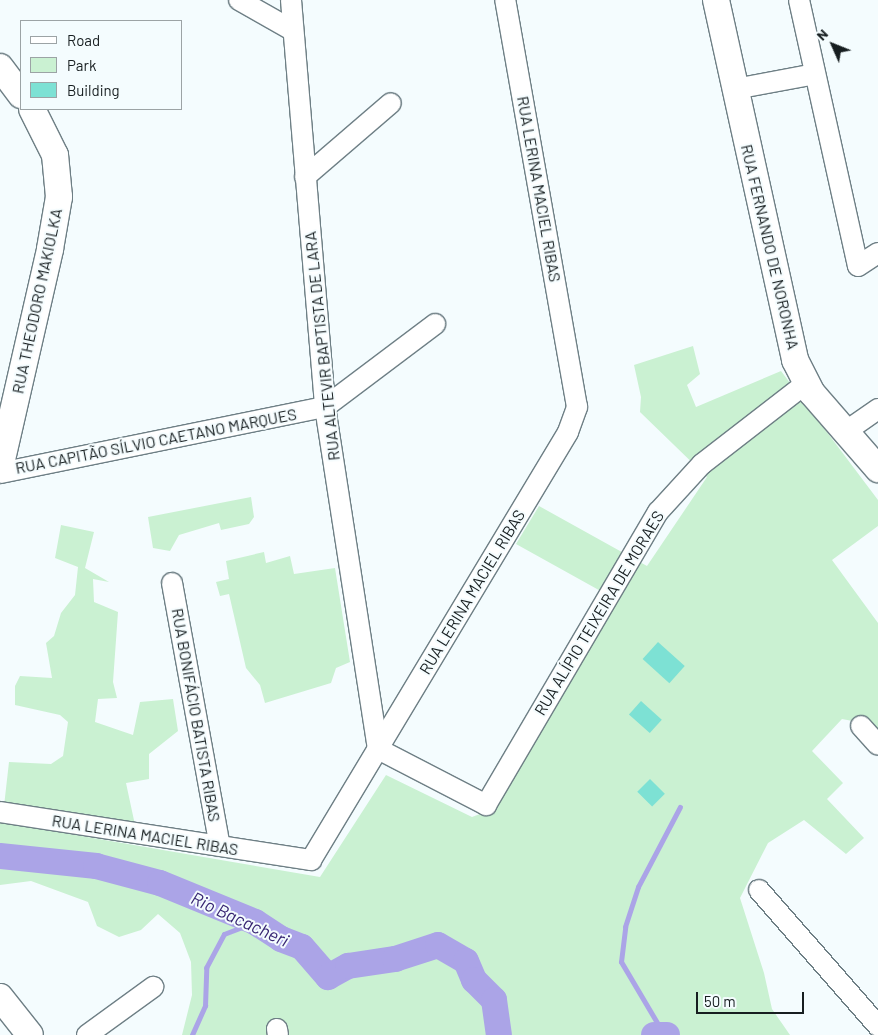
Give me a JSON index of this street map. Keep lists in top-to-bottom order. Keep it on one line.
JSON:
{"streets":{"main road":["RUA FERNANDO DE NORONHA","RUA THEODORO MAKIOLKA"],"street":["RUA LERINA MACIEL RIBAS","RUA ALTEVIR BAPTISTA DE LARA","RUA CAPITÃO SÍLVIO CAETANO MARQUES","RUA ALÍPIO TEIXEIRA DE MORAES","RUA BONIFÁCIO BATISTA RIBAS"]},"crossings":[["RUA LERINA MACIEL RIBAS","RUA ALTEVIR BAPTISTA DE LARA"],["RUA LERINA MACIEL RIBAS","RUA ALÍPIO TEIXEIRA DE MORAES"],["RUA LERINA MACIEL RIBAS","RUA BONIFÁCIO BATISTA RIBAS"],["RUA FERNANDO DE NORONHA","RUA ALÍPIO TEIXEIRA DE MORAES"],["RUA ALTEVIR BAPTISTA DE LARA","RUA CAPITÃO SÍLVIO CAETANO MARQUES"],["RUA ALTEVIR BAPTISTA DE LARA","RUA ALÍPIO TEIXEIRA DE MORAES"]],"water":["Rio Bacacheri"],"legend":["Road","Park","Building"],"scale_bar":"50 m","north":"top left"}
